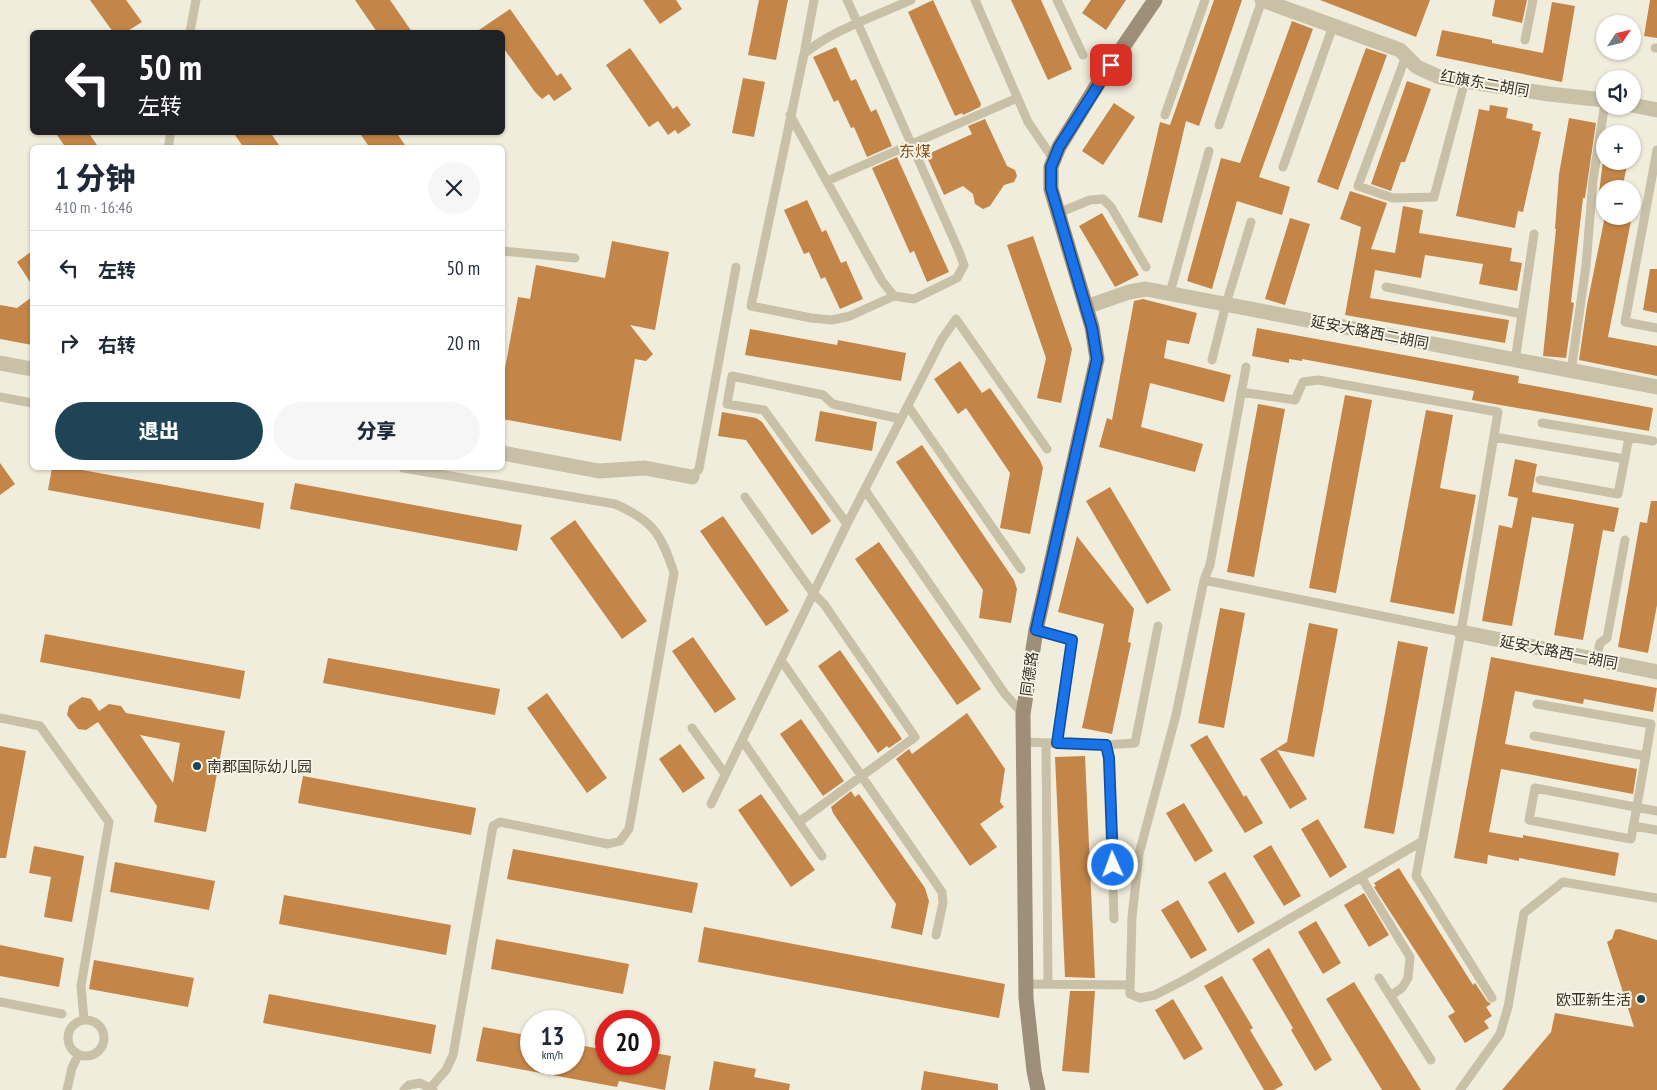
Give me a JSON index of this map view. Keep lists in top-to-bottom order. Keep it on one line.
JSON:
{"streets":{"street":["红旗东二胡同","延安大路西二胡同","延安大路西一胡同","同德路"]},"crossings":[["延安大路西二胡同","同德路"]],"districts":["东煤"],"places":["南郡国际幼儿园","欧亚新生活"],"north":"top right","page":{"map_buttons":["+","−"],"turn":["50 m","左转"],"heading":["1 分钟","410 m · 16:46"],"list":[{"name":"左转","value":"50 m"},{"name":"右转","value":"20 m"}],"buttons":["退出","分享"],"speed":"13 km/h","limit":"20"}}
